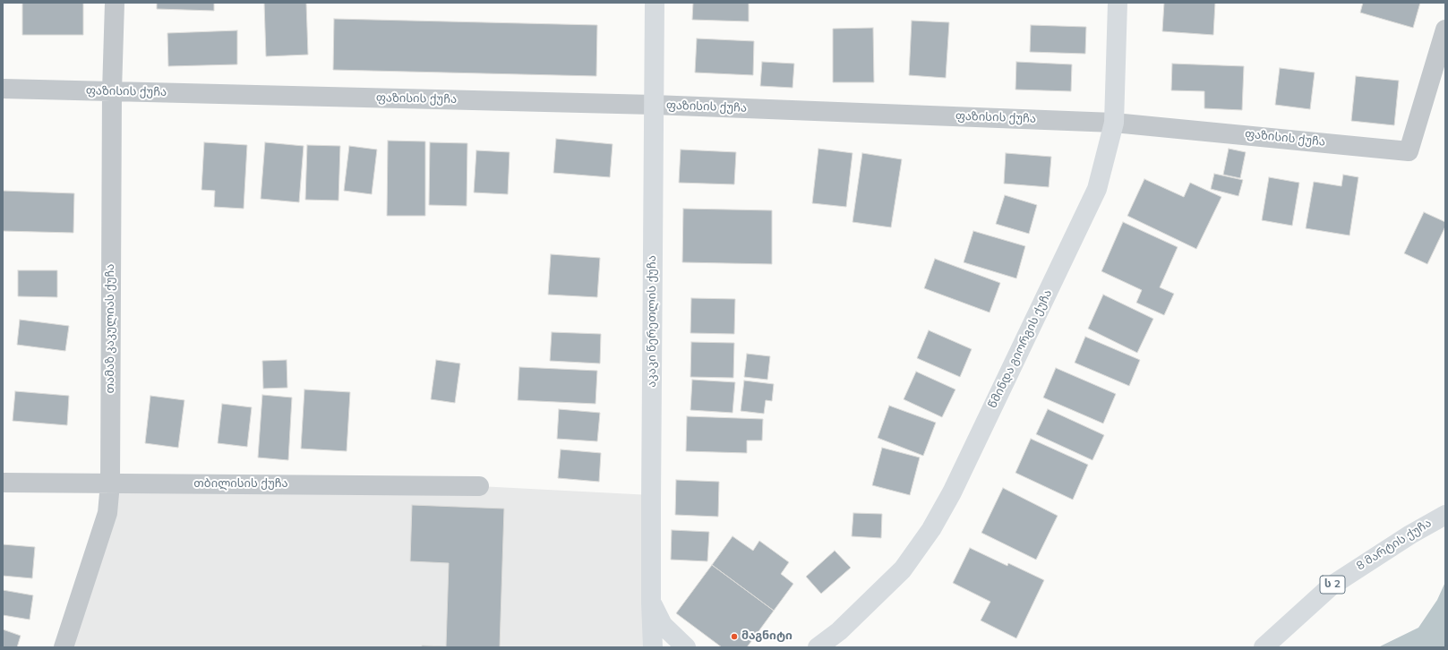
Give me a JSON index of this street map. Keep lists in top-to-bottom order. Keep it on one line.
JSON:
{"streets":{"main road":["აკაკი წერეთლის ქუჩა","წმინდა გიორგის ქუჩა","8 მარტის ქუჩა","ს 2"],"street":["ფაზისის ქუჩა","თამაზ კაკულიას ქუჩა","თბილისის ქუჩა"]},"crossings":[["ფაზისის ქუჩა","აკაკი წერეთლის ქუჩა"],["ფაზისის ქუჩა","თამაზ კაკულიას ქუჩა"],["ფაზისის ქუჩა","წმინდა გიორგის ქუჩა"],["თამაზ კაკულიას ქუჩა","თბილისის ქუჩა"]],"places":["მაგნიტი"]}
